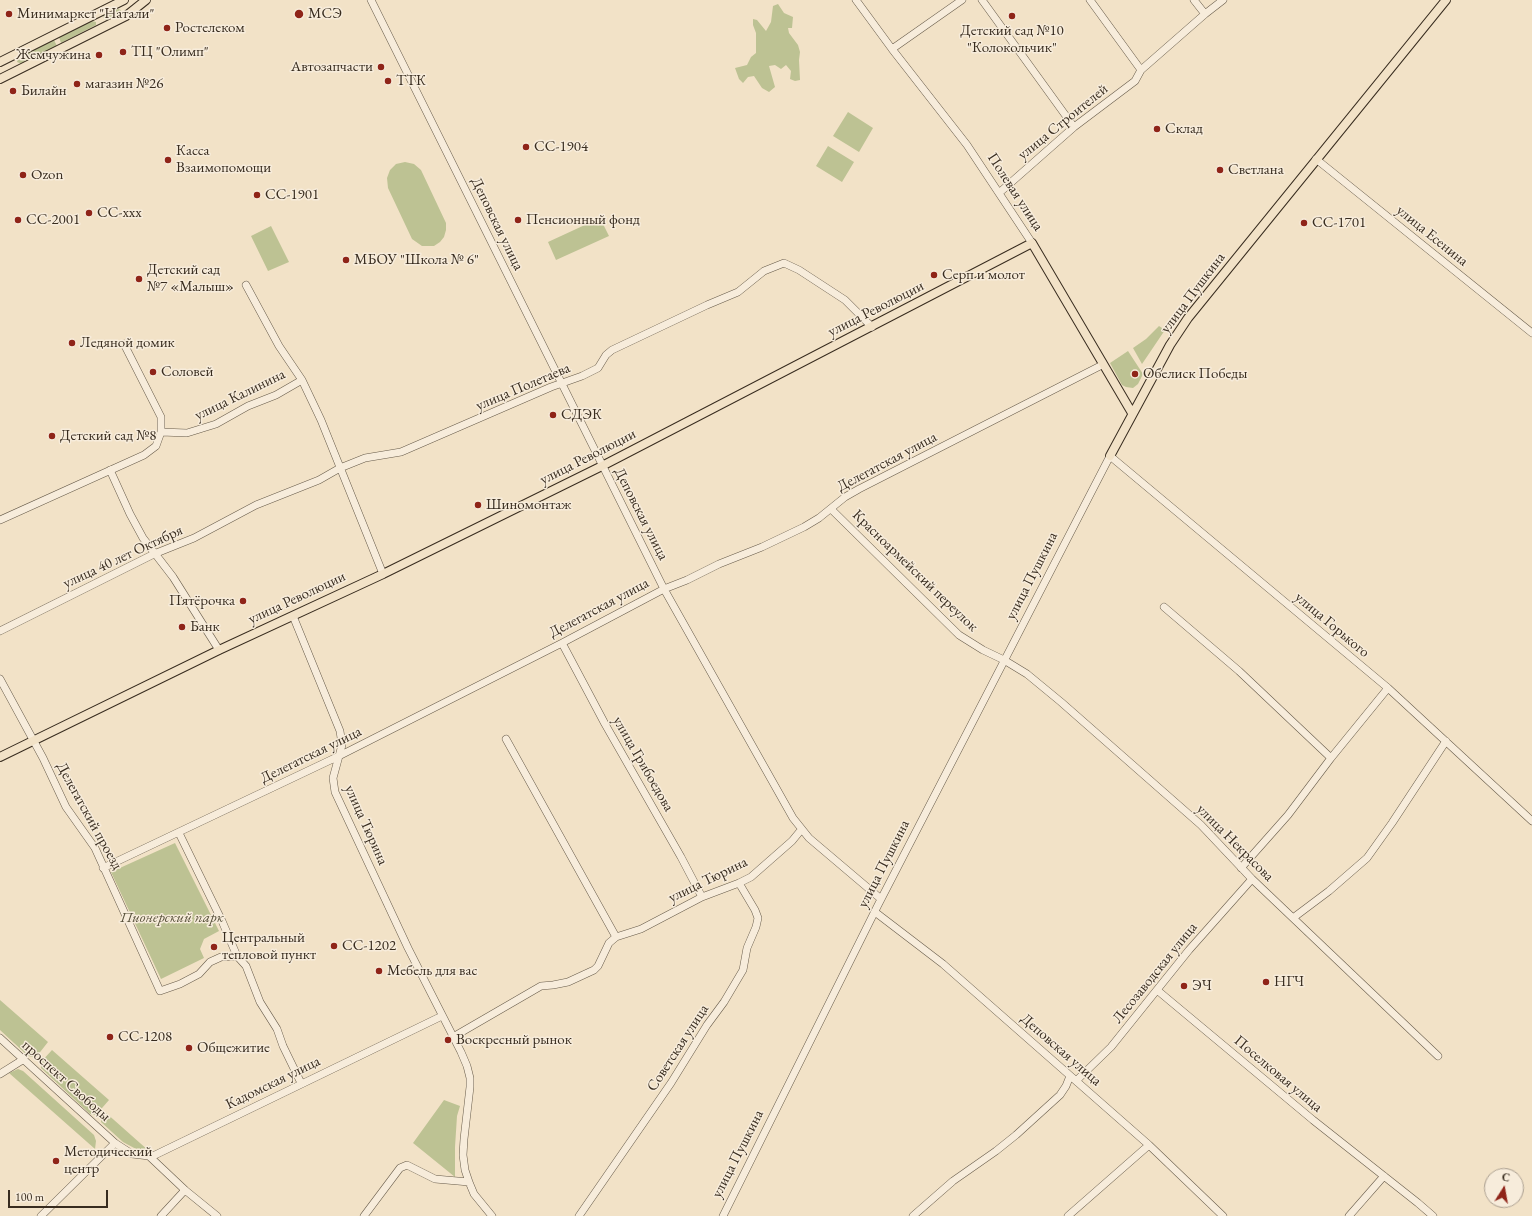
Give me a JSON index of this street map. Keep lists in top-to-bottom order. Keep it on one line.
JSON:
{"streets":{"main road":["Полевая улица","улица Пушкина","улица Революции"],"street":["улица Строителей","Деповская улица","улица Есенина","улица Полетаева","улица Калинина","Делегатская улица","улица 40 лет Октября","Красноармейский переулок","улица Горького","улица Грибоедова","Делегатский проезд","улица Тюрина","улица Некрасова","Лесозаводская улица","Советская улица","Поселковая улица","проспект Свободы","Кадомская улица"]},"crossings":[["улица Строителей","Полевая улица"],["Полевая улица","улица Пушкина"],["Полевая улица","улица Революции"],["Полевая улица","Делегатская улица"],["Деповская улица","улица Пушкина"],["Деповская улица","улица Революции"],["Деповская улица","улица Полетаева"],["Деповская улица","Делегатская улица"],["Деповская улица","улица Тюрина"],["Деповская улица","Лесозаводская улица"],["улица Есенина","улица Пушкина"],["улица Пушкина","Красноармейский переулок"],["улица Пушкина","улица Горького"],["улица Пушкина","улица Некрасова"],["улица Революции","улица Полетаева"],["улица Революции","Делегатский проезд"],["улица Революции","улица Тюрина"],["улица Полетаева","улица 40 лет Октября"],["Делегатская улица","Красноармейский переулок"],["Делегатская улица","улица Грибоедова"],["Делегатская улица","Делегатский проезд"],["Делегатская улица","улица Тюрина"],["Красноармейский переулок","улица Некрасова"],["улица Грибоедова","улица Тюрина"],["улица Тюрина","Советская улица"],["улица Тюрина","Кадомская улица"],["улица Некрасова","Лесозаводская улица"],["Лесозаводская улица","Поселковая улица"]],"parks":["Пионерский парк"],"places":["Минимаркет \"Натали\"","МСЭ","Детский сад №10 \"Колокольчик\"","Ростелеком","ТЦ \"Олимп\"","Жемчужина","Автозапчасти","ТТК","магазин №26","Билайн","Склад","СС-1904","Касса Взаимопомощи","Светлана","Ozon","СС-1901","СС-ххх","СС-2001","Пенсионный фонд","СС-1701","МБОУ \"Школа № 6\"","Серп и молот","Детский сад №7 «Малыш»","Ледяной домик","Соловей","Обелиск Победы","СДЭК","Детский сад №8","Шиномонтаж","Пятёрочка","Банк","СС-1202","Центральный тепловой пункт","Мебель для вас","НГЧ","ЭЧ","СС-1208","Воскресный рынок","Общежитие","Методический центр"],"scale_bar":"100 m","north":"top"}
